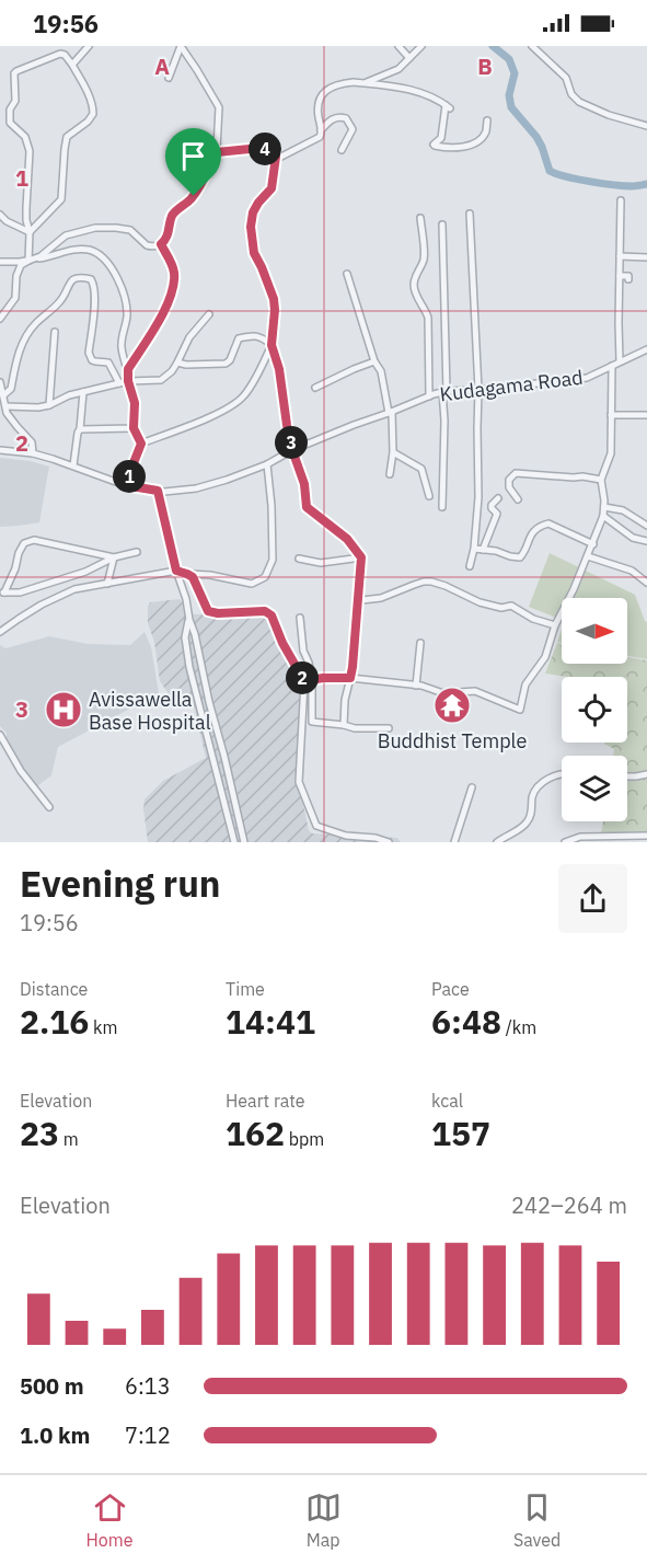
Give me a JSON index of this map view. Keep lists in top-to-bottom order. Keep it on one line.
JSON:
{"streets":{"street":["Kudagama Road"]},"places":{"temple":["Buddhist Temple"],"hospital":["Avissawella Base Hospital"]},"north":"right","page":{"status":"19:56","pins":["4","3","1","2"],"heading":["Evening run","19:56"],"stats":[["Distance","2.16 km"],["Time","14:41"],["Pace","6:48 /km"],["Elevation","23 m"],["Heart rate","162 bpm"],["kcal","157"]],"chart":["Elevation","242–264 m"],"list":[{"name":"500 m","note":"6:13"},{"name":"1.0 km","note":"7:12"}],"tabs":["Home","Map","Saved"]},"grid":{"columns":["A","B"],"rows":["1","2","3"]}}
